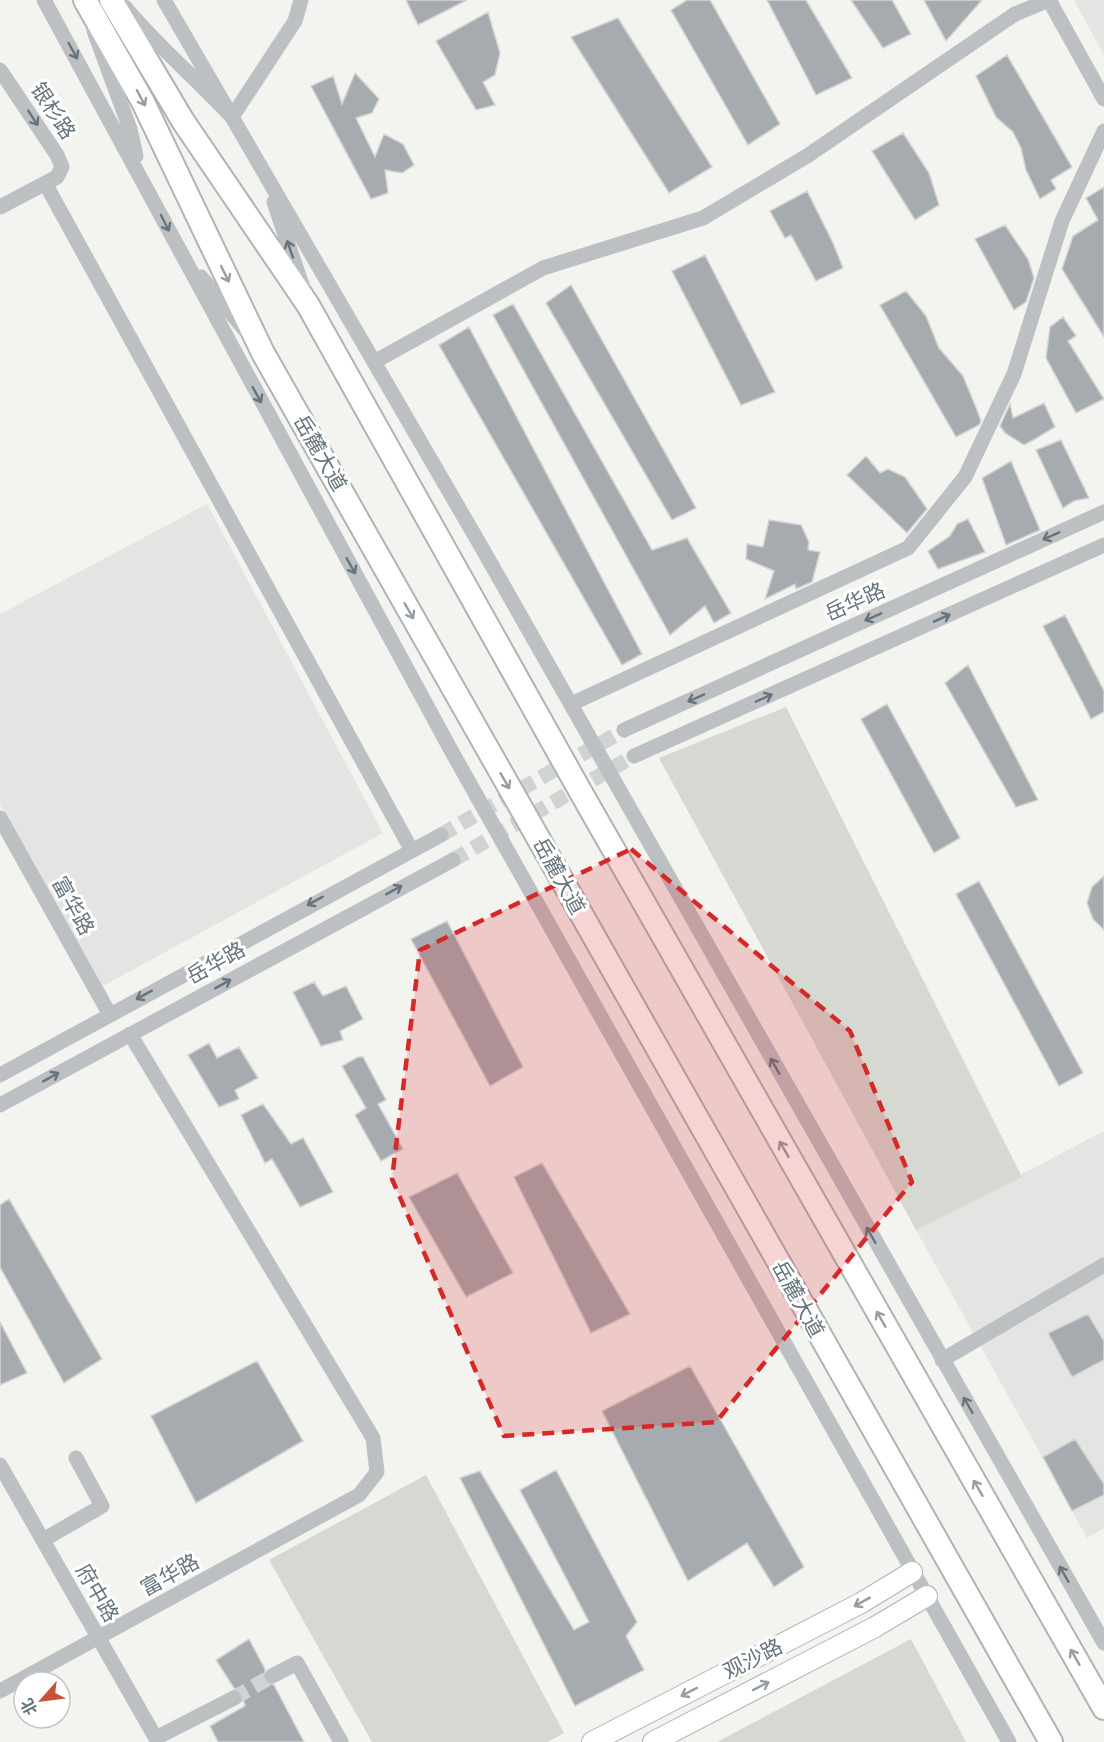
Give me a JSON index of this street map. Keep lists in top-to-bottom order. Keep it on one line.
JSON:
{"streets":{"highway":["岳麓大道"],"main road":["观沙路"],"street":["银杉路","岳华路","富华路","府中路"]},"crossings":[["岳华路","富华路"],["富华路","府中路"]],"north":"bottom left"}
